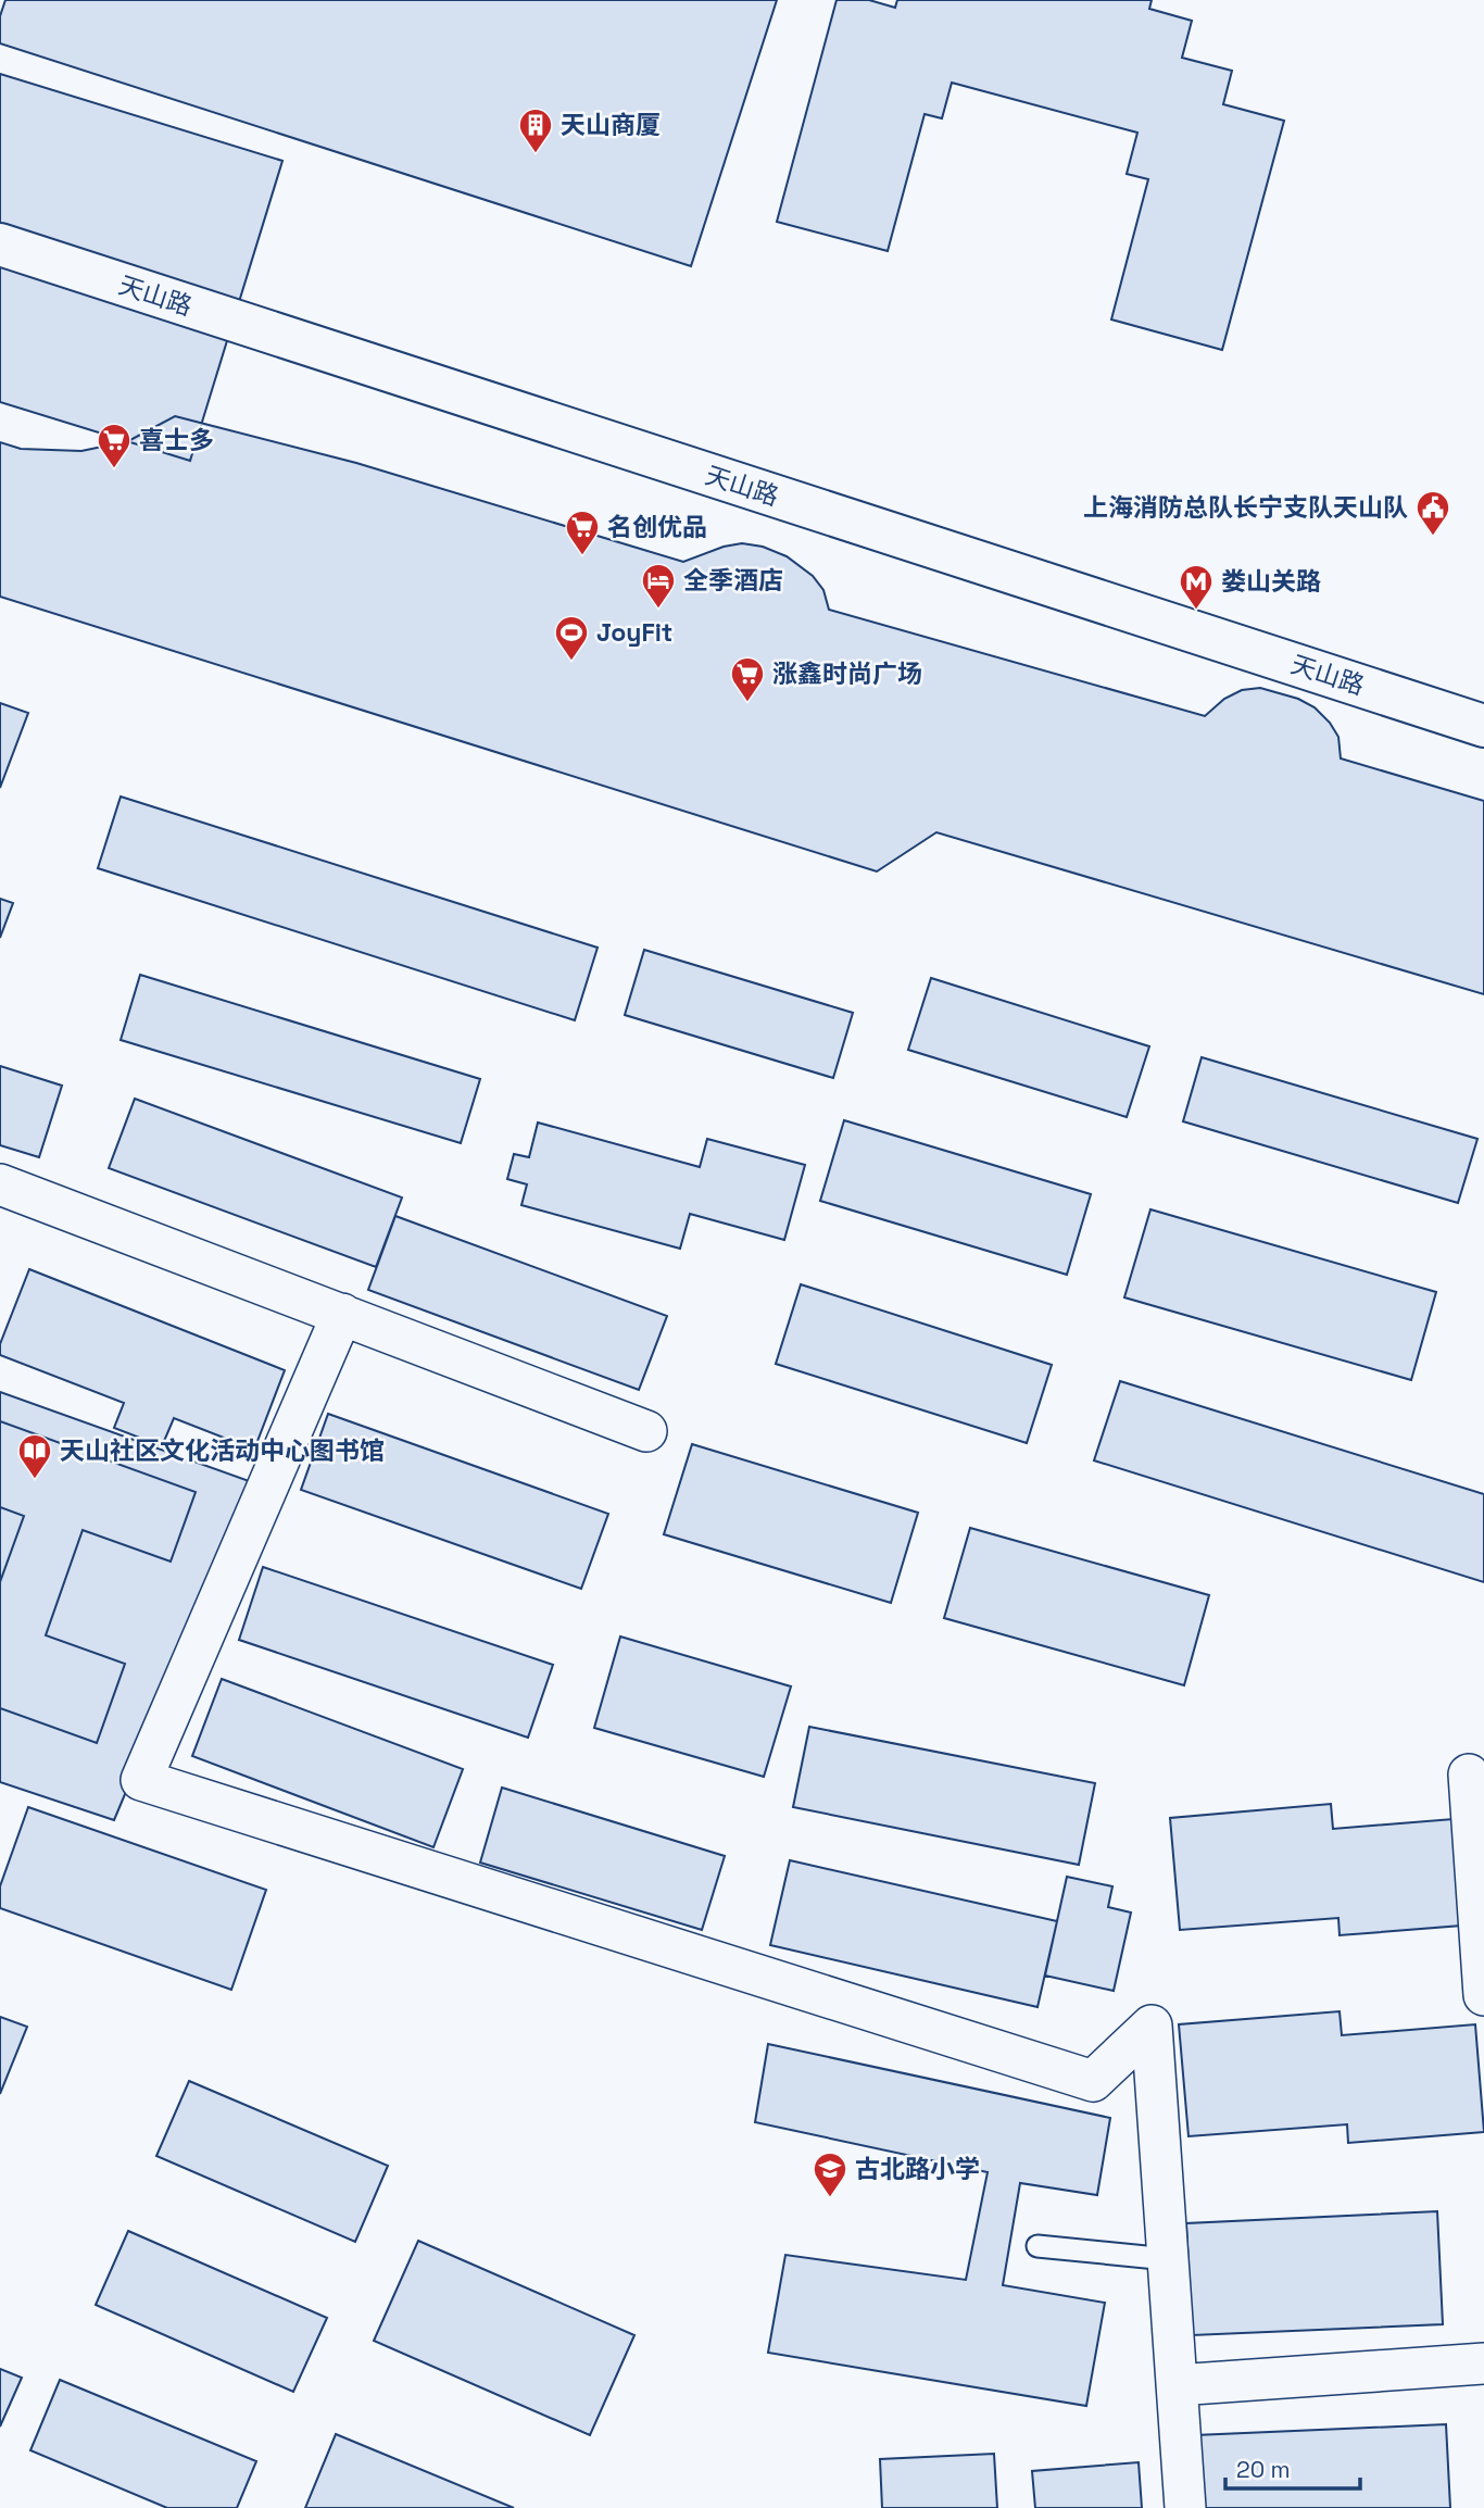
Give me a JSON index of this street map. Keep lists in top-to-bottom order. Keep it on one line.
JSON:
{"streets":{"main road":["天山路"]},"places":{"building":["天山商厦"],"supermarket":["喜士多","名创优品","涨鑫时尚广场"],"public building":["上海消防总队长宁支队天山队"],"hotel":["全季酒店"],"metro station":["娄山关路"],"sports":["JoyFit"],"library":["天山社区文化活动中心图书馆"],"school or university":["古北路小学"]},"scale_bar":"20 m"}
